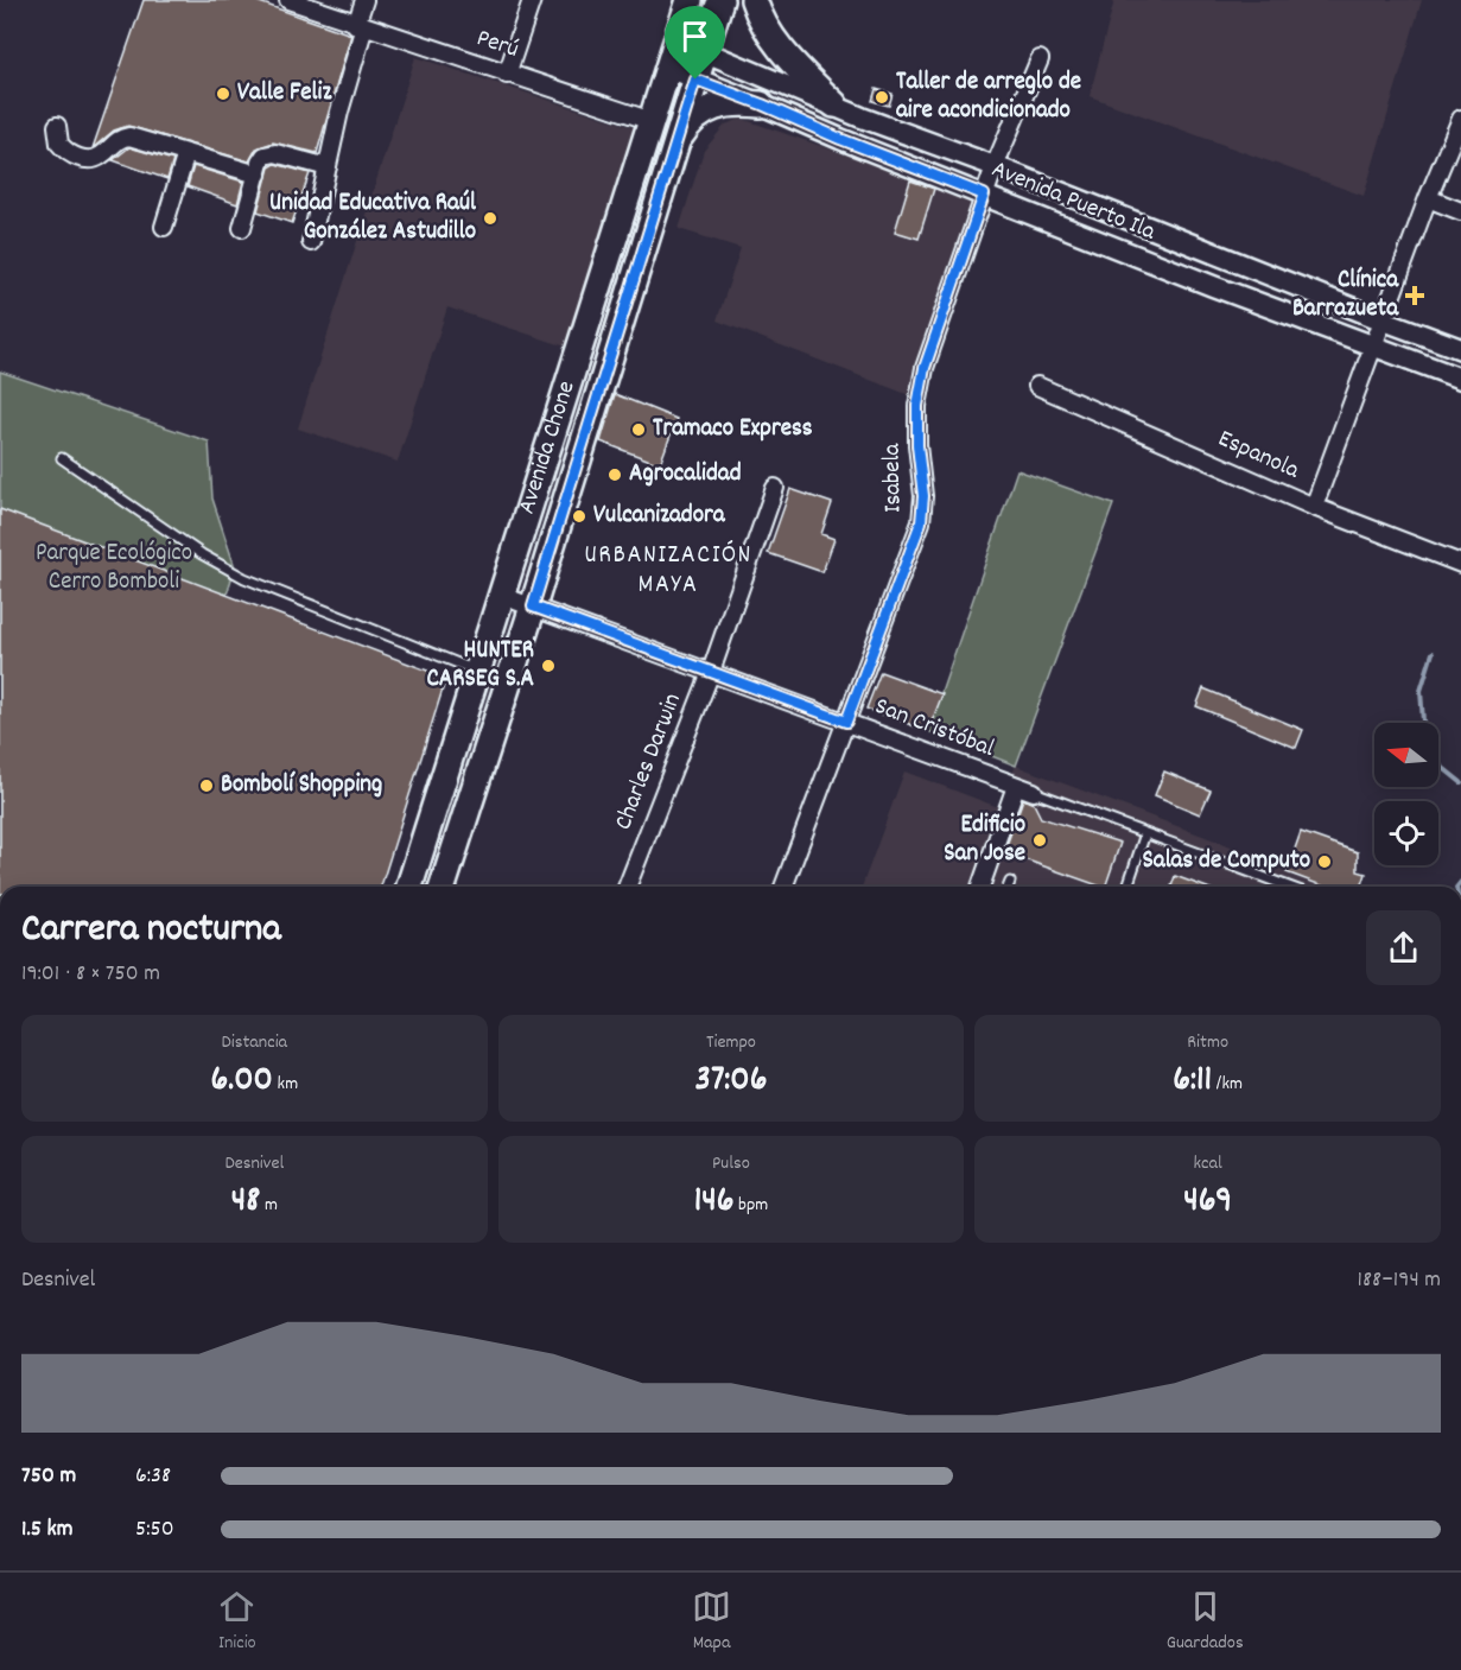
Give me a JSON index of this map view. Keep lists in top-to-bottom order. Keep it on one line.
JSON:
{"streets":{"main road":["Avenida Chone"],"street":["Perú","Avenida Puerto Ila","Espanola","Isabela","San Cristóbal","Charles Darwin"]},"crossings":[["Perú","Avenida Chone"],["Avenida Puerto Ila","Avenida Chone"],["Avenida Puerto Ila","Isabela"],["Avenida Chone","San Cristóbal"],["Isabela","San Cristóbal"],["San Cristóbal","Charles Darwin"]],"districts":["URBANIZACIÓN MAYA"],"parks":["Parque Ecológico Cerro Bomboli"],"places":{"other":["Valle Feliz","Taller de arreglo de aire acondicionado","Unidad Educativa Raúl González Astudillo","Tramaco Express","Agrocalidad","Vulcanizadora","HUNTER CARSEG S.A","Bombolí Shopping","Edificio San Jose","Salas de Computo"],"health":["Clínica Barrazueta"]},"north":"left","page":{"heading":["Carrera nocturna","19:01 · 8 × 750 m"],"stats":[["Distancia","6.00 km"],["Tiempo","37:06"],["Ritmo","6:11 /km"],["Desnivel","48 m"],["Pulso","146 bpm"],["kcal","469"]],"chart":["Desnivel","188–194 m"],"list":[{"name":"750 m","note":"6:38"},{"name":"1.5 km","note":"5:50"}],"tabs":["Inicio","Mapa","Guardados"]}}
